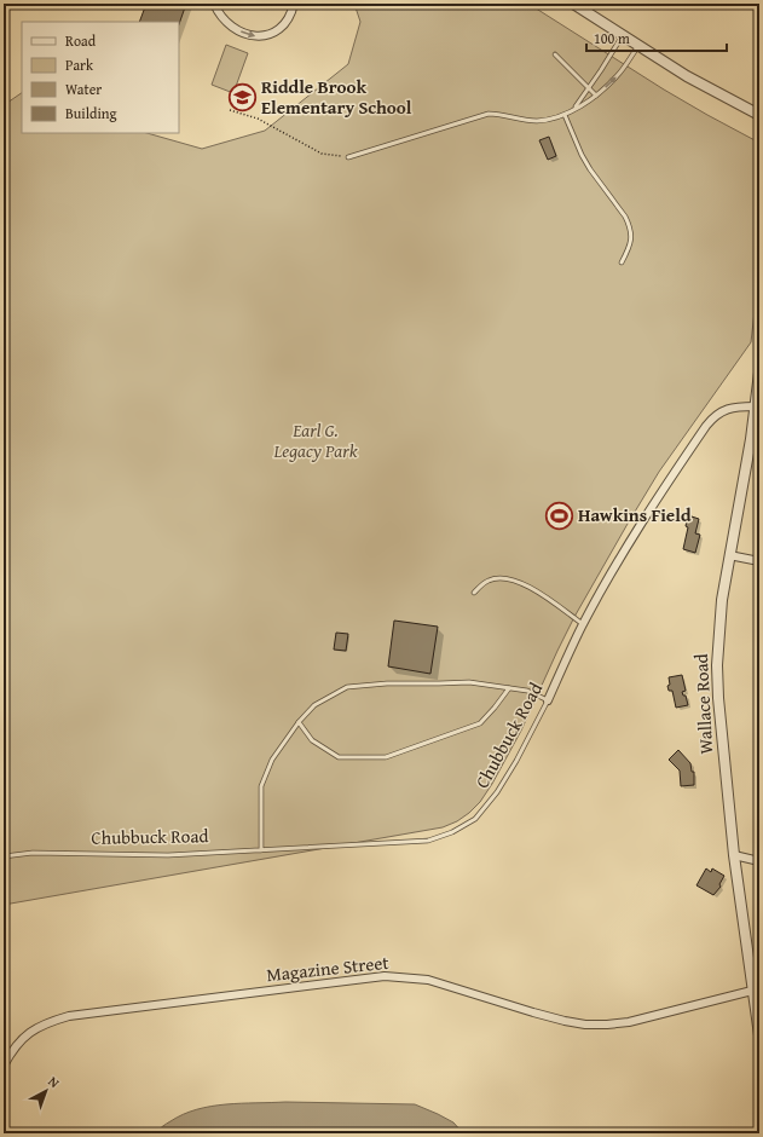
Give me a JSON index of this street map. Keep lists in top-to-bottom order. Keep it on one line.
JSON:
{"streets":{"street":["Wallace Road","Chubbuck Road","Magazine Street"]},"crossings":[["Wallace Road","Chubbuck Road"],["Wallace Road","Magazine Street"]],"parks":["Earl G. Legacy Park"],"places":{"school or university":["Riddle Brook Elementary School"],"sports":["Hawkins Field"]},"legend":["Road","Park","Water","Building"],"scale_bar":"100 m","north":"top right"}
